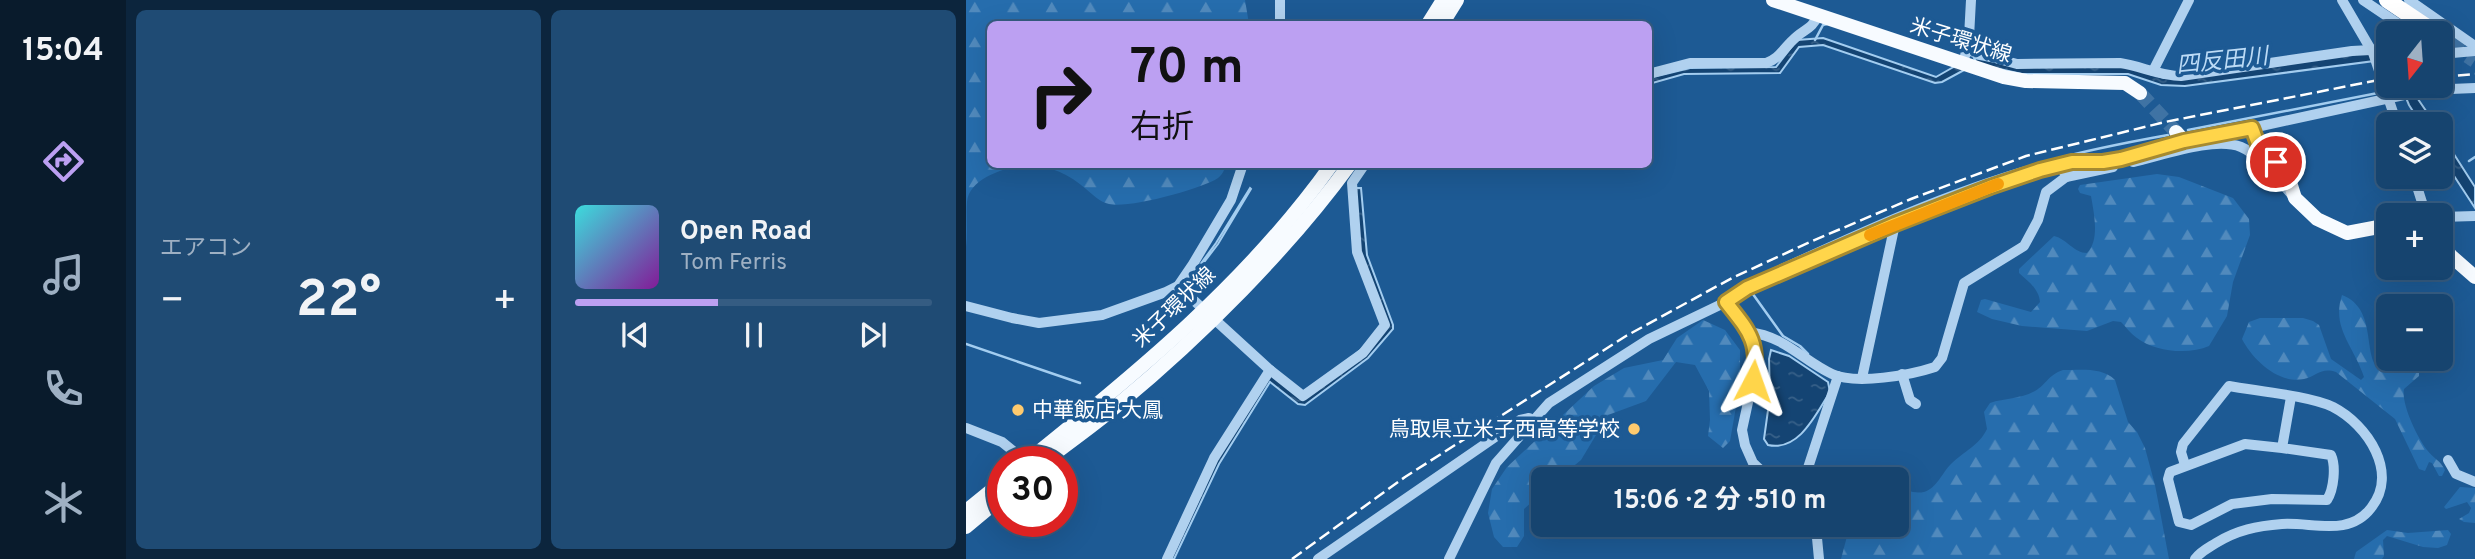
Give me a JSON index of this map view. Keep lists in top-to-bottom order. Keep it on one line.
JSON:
{"streets":{"main road":["米子環状線"]},"water":["四反田川"],"places":["中華飯店 大鳳","鳥取県立米子西高等学校"],"north":"bottom","page":{"tabs":"15:04","tile":"エアコン","map_buttons":["+","−"],"turn":["70 m","右折"],"song":["Open Road","Tom Ferris"],"heat":["−","22°","+"],"limit":"30","trip":"15:06 · 2 分 · 510 m"}}
